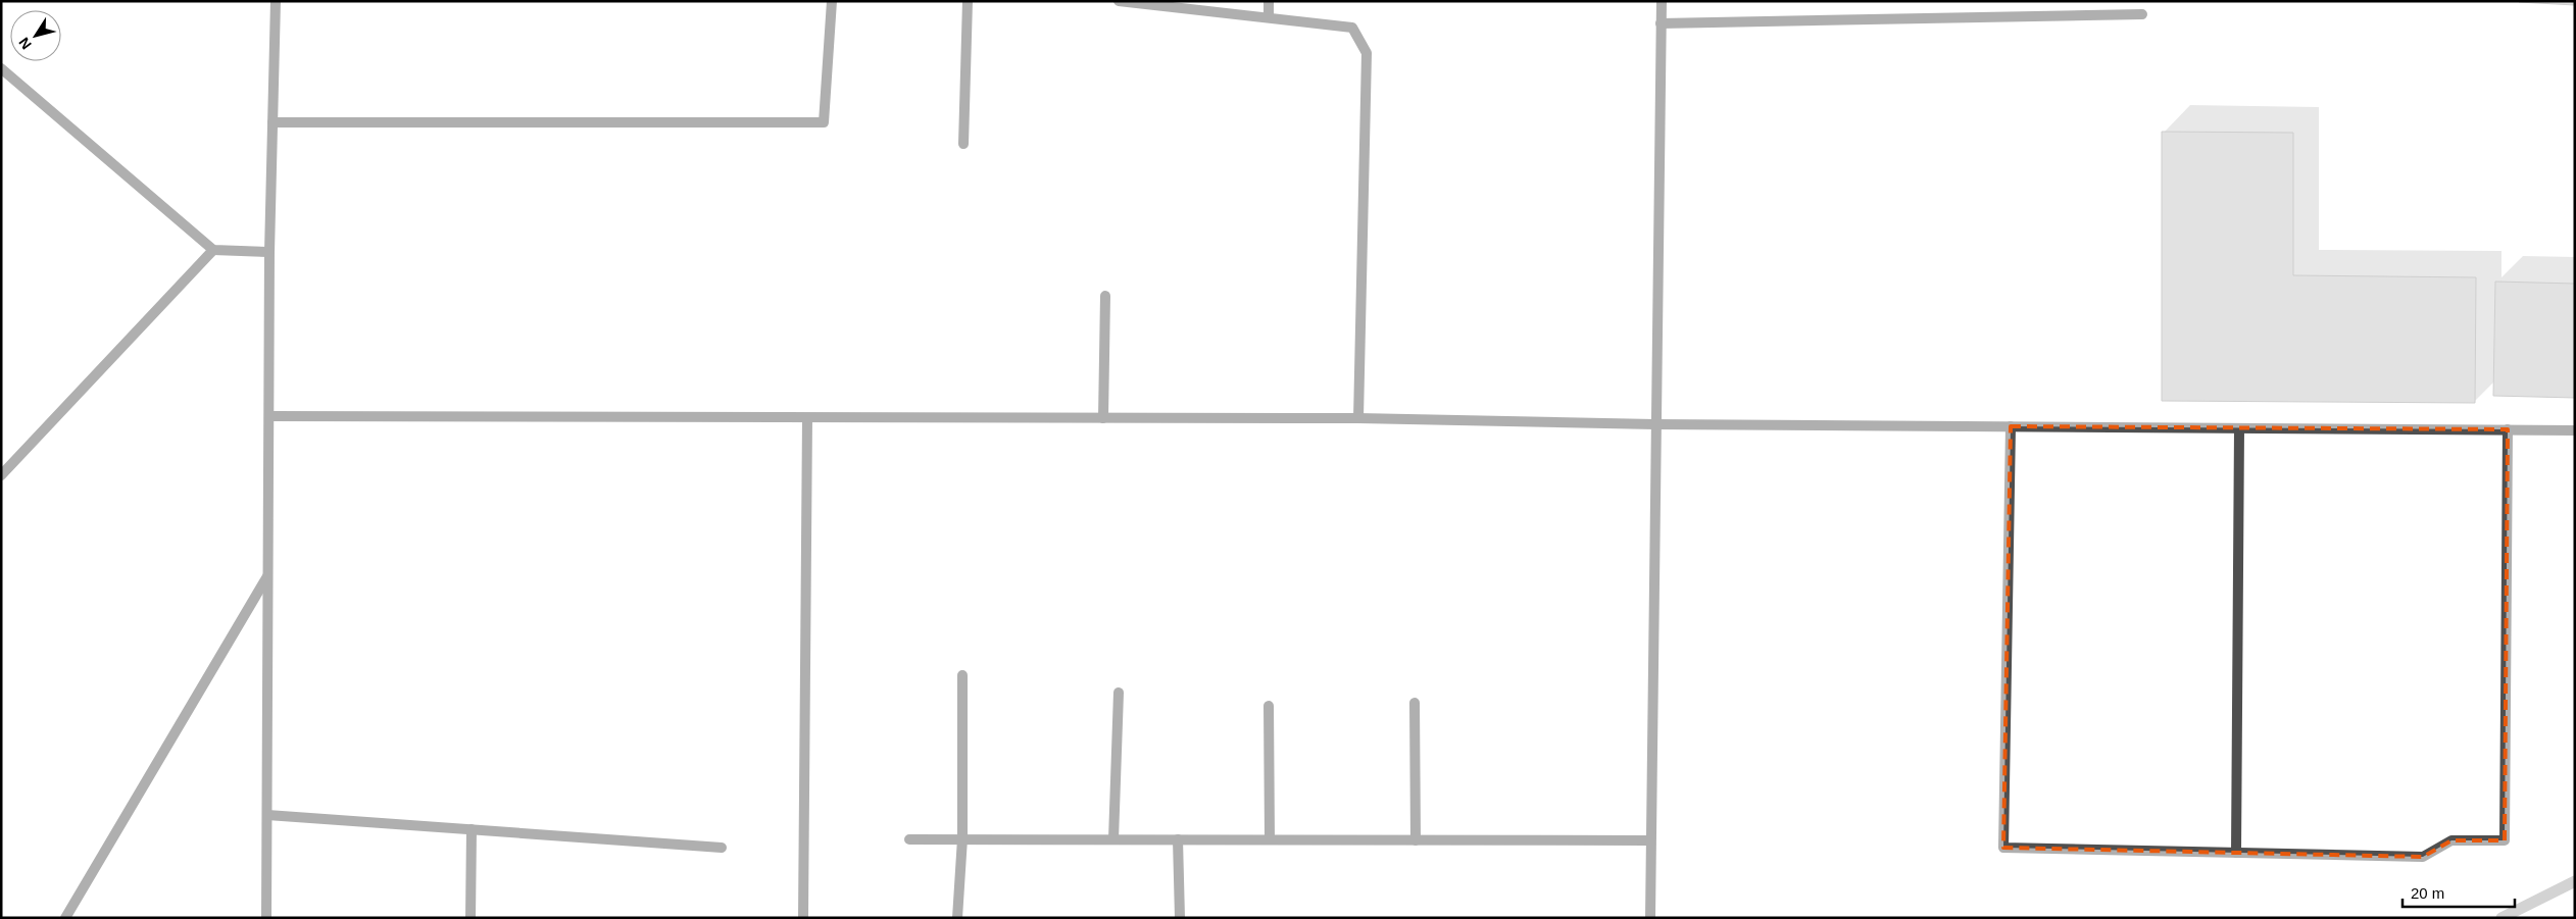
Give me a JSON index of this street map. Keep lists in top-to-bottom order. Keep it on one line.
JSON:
{"scale_bar":"20 m","north":"bottom left"}
